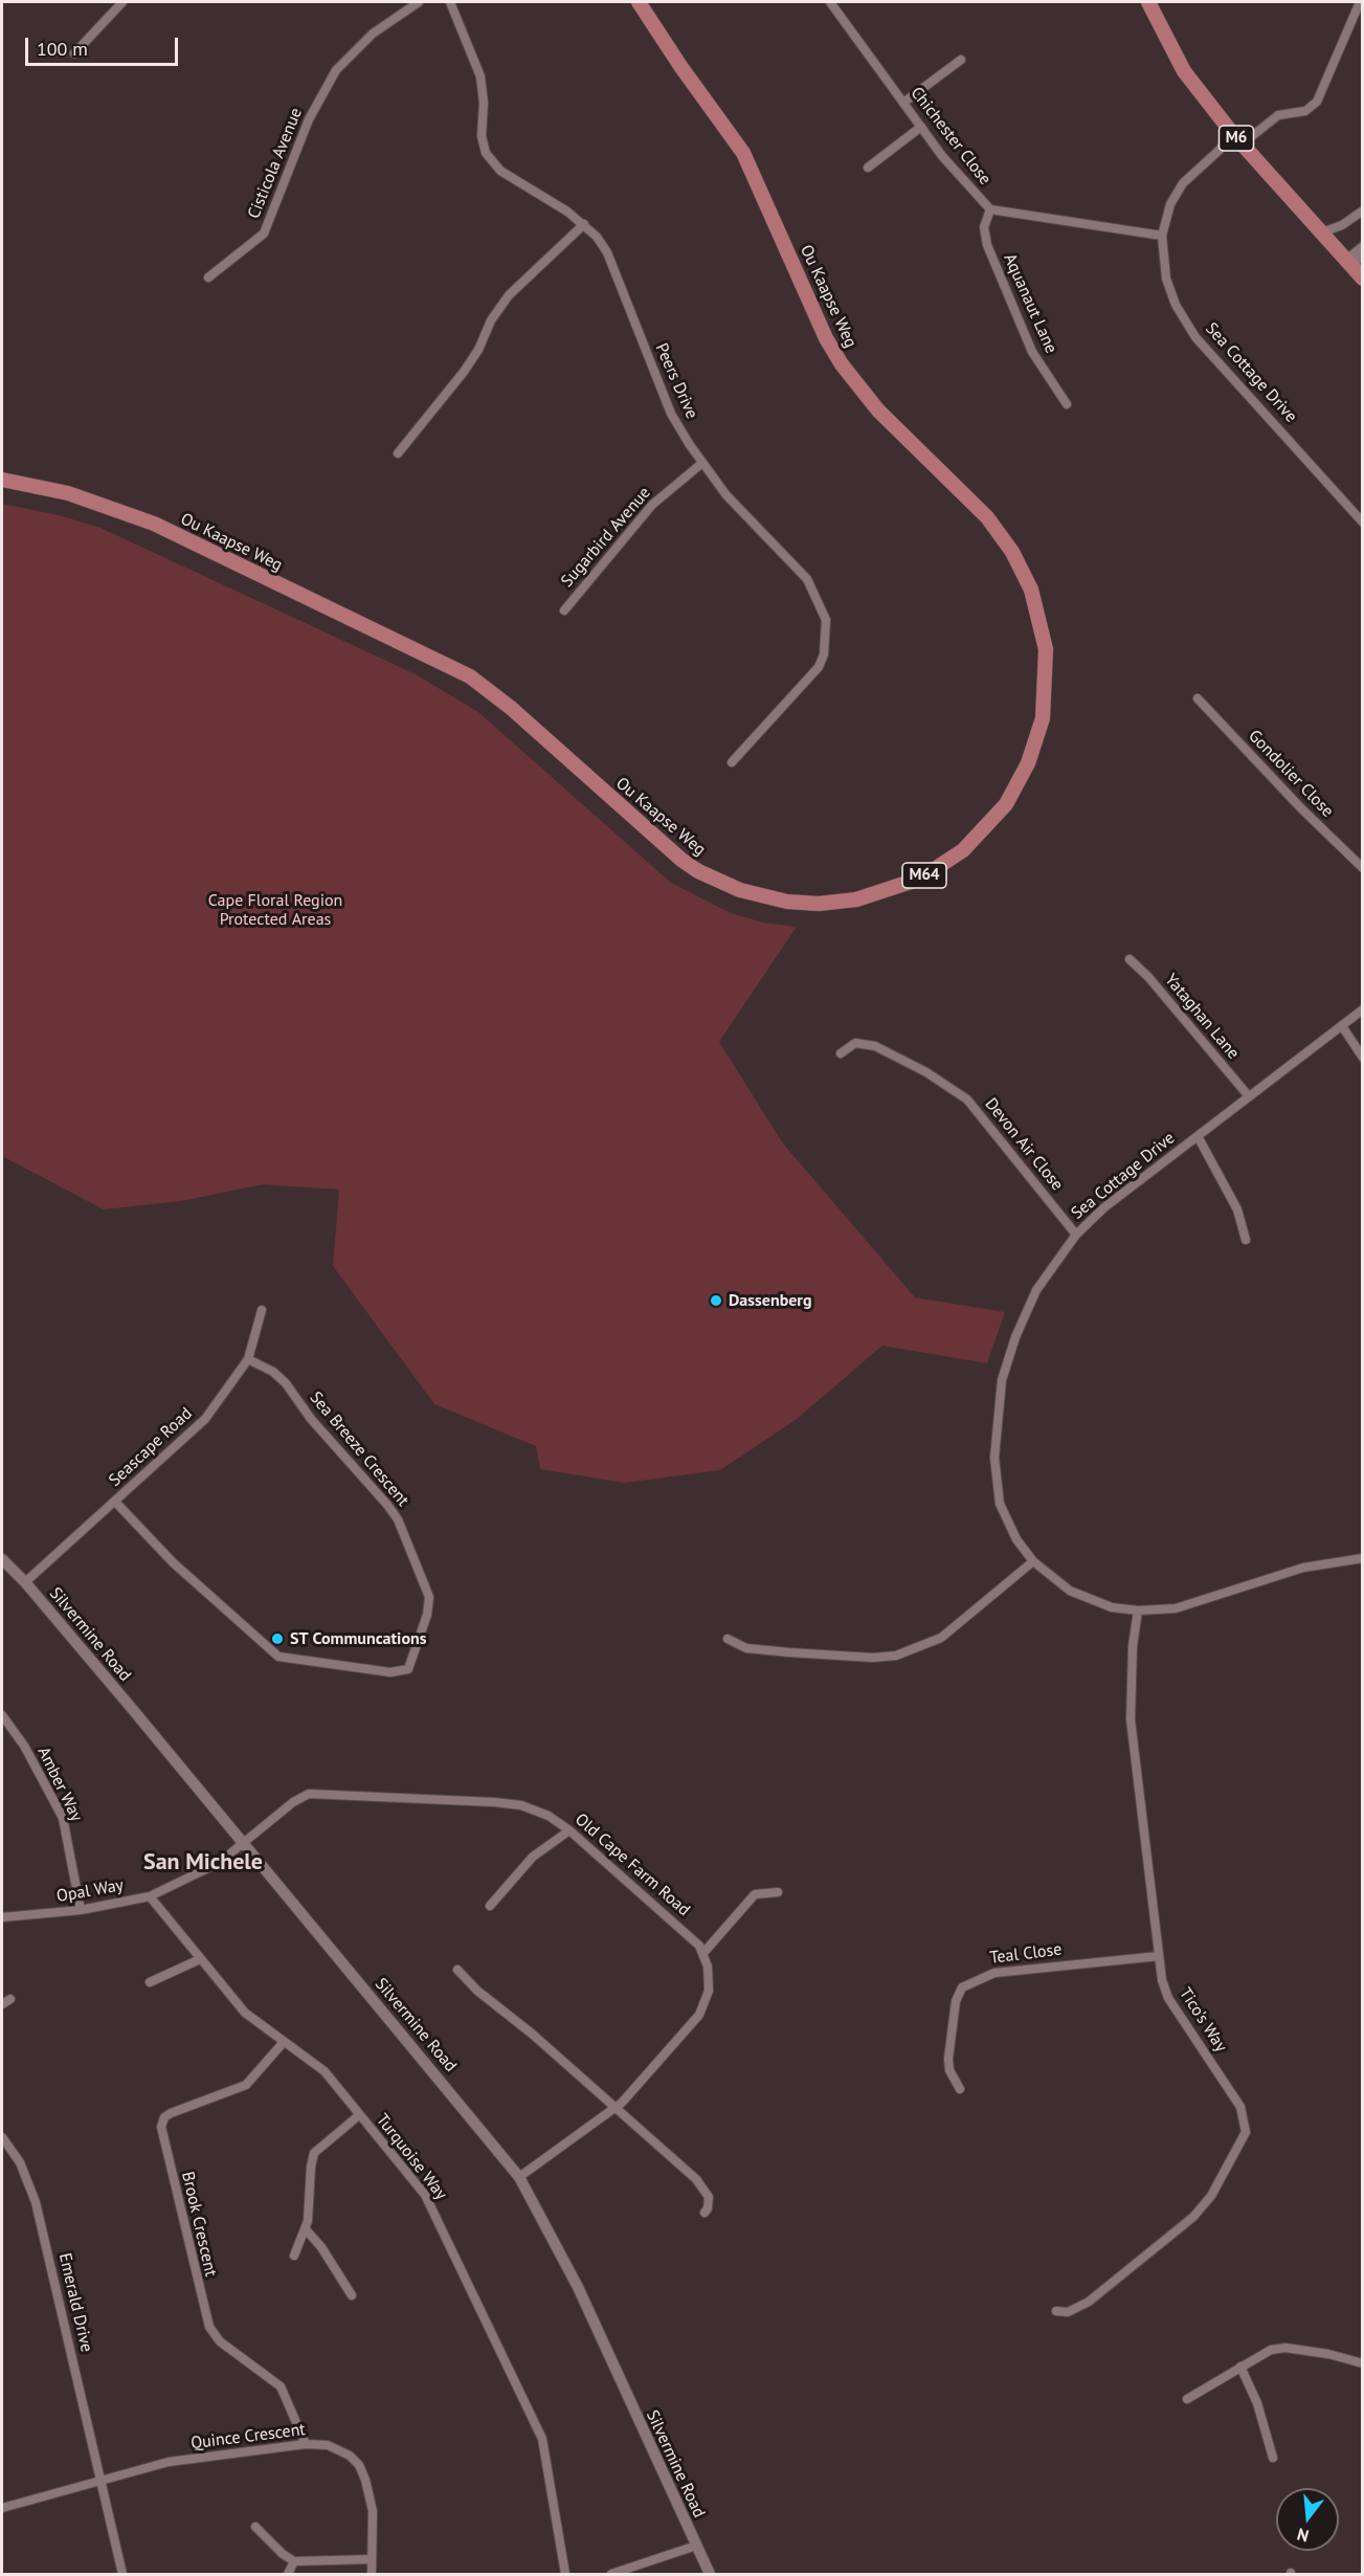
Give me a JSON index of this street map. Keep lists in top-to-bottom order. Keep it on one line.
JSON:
{"streets":{"main road":["M6","Ou Kaapse Weg","M64"],"street":["Chichester Close","Cisticola Avenue","Aquanaut Lane","Sea Cottage Drive","Peers Drive","Sugarbird Avenue","Gondolier Close","Yataghan Lane","Devon Air Close","Seascape Road","Sea Breeze Crescent","Silvermine Road","Amber Way","Old Cape Farm Road","Opal Way","Teal Close","Tico's Way","Turquoise Way","Brook Crescent","Emerald Drive","Quince Crescent"]},"crossings":[["Chichester Close","Aquanaut Lane"],["Chichester Close","Sea Cottage Drive"],["M6","Sea Cottage Drive"],["Sea Cottage Drive","Yataghan Lane"],["Sea Cottage Drive","Devon Air Close"],["Sea Cottage Drive","Tico's Way"],["Peers Drive","Sugarbird Avenue"],["Seascape Road","Sea Breeze Crescent"],["Seascape Road","Silvermine Road"],["Silvermine Road","Old Cape Farm Road"],["Silvermine Road","Opal Way"],["Amber Way","Opal Way"],["Old Cape Farm Road","Opal Way"],["Opal Way","Turquoise Way"],["Teal Close","Tico's Way"],["Turquoise Way","Brook Crescent"],["Brook Crescent","Quince Crescent"],["Emerald Drive","Quince Crescent"]],"districts":["San Michele"],"parks":["Cape Floral Region Protected Areas"],"places":["Dassenberg","ST Communcations"],"scale_bar":"100 m","north":"bottom"}
